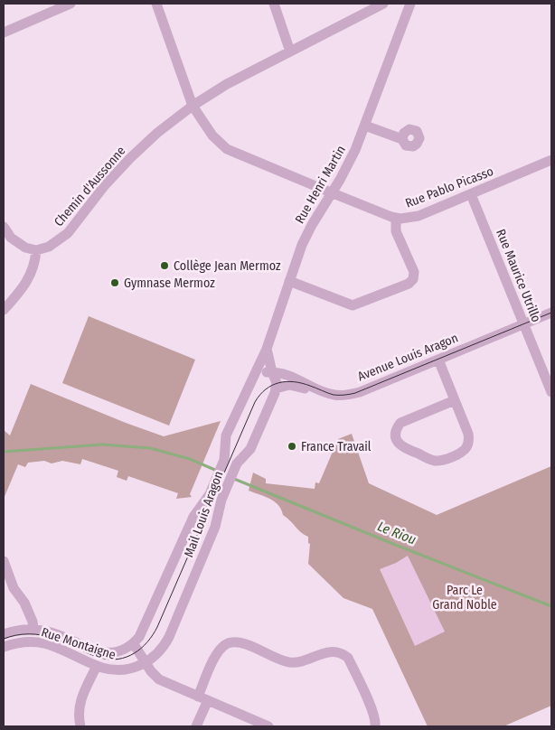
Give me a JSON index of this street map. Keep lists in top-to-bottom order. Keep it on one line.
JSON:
{"streets":{"street":["Rue Henri Martin","Chemin d'Aussonne","Rue Pablo Picasso","Rue Maurice Utrillo","Avenue Louis Aragon","Mail Louis Aragon","Rue Montaigne"]},"crossings":[["Rue Henri Martin","Rue Pablo Picasso"],["Rue Henri Martin","Mail Louis Aragon"],["Chemin d'Aussonne","Rue Pablo Picasso"],["Rue Pablo Picasso","Rue Maurice Utrillo"],["Rue Maurice Utrillo","Avenue Louis Aragon"],["Avenue Louis Aragon","Mail Louis Aragon"],["Mail Louis Aragon","Rue Montaigne"]],"water":["Le Riou"],"parks":["Parc Le Grand Noble"],"places":["Collège Jean Mermoz","Gymnase Mermoz","France Travail"]}
